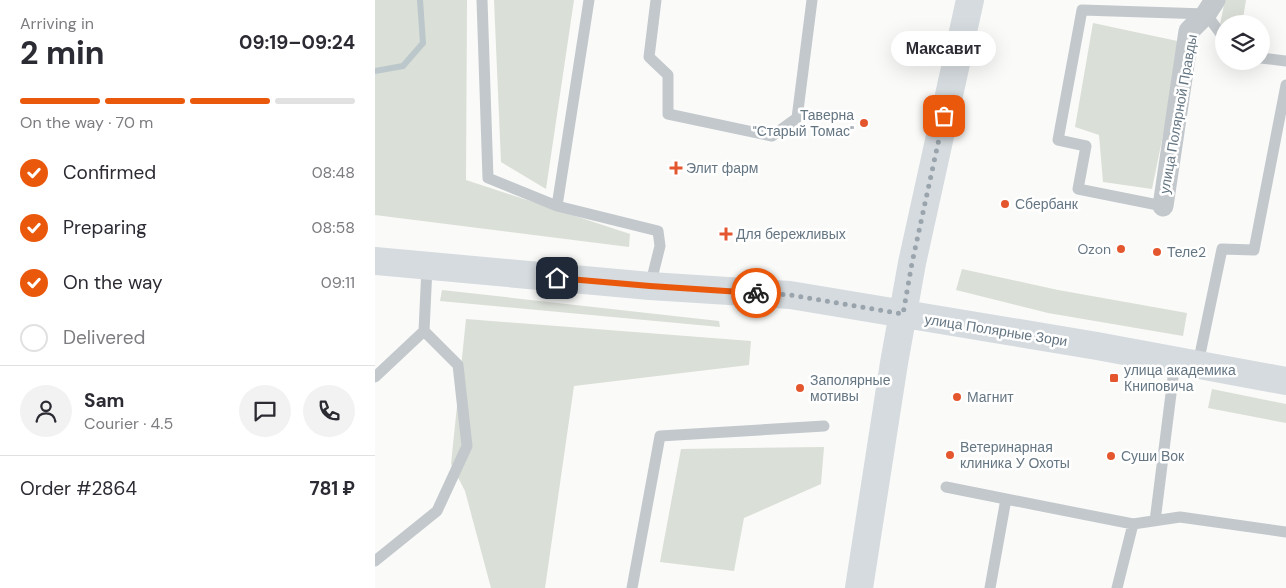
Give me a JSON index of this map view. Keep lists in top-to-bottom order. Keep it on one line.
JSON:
{"streets":{"main road":["улица Полярные Зори"],"street":["улица Полярной Правды"]},"places":{"other":["Максавит","Таверна \"Старый Томас\"","Сбербанк","Ozon","Теле2","Заполярные мотивы","Магнит","Ветеринарная клиника У Охоты","Суши Вок"],"health":["Элит фарм","Для бережливых"],"transit":["улица академика Книповича"]},"page":{"heading":["2 min","Arriving in","09:19–09:24"],"panel":["Sam","Courier · 4.5","Order #2864","781 ₽"],"bubble":"Максавит","bar":"On the way · 70 m","list":[["Confirmed","08:48"],["Preparing","08:58"],["On the way","09:11"],"Delivered"]}}
